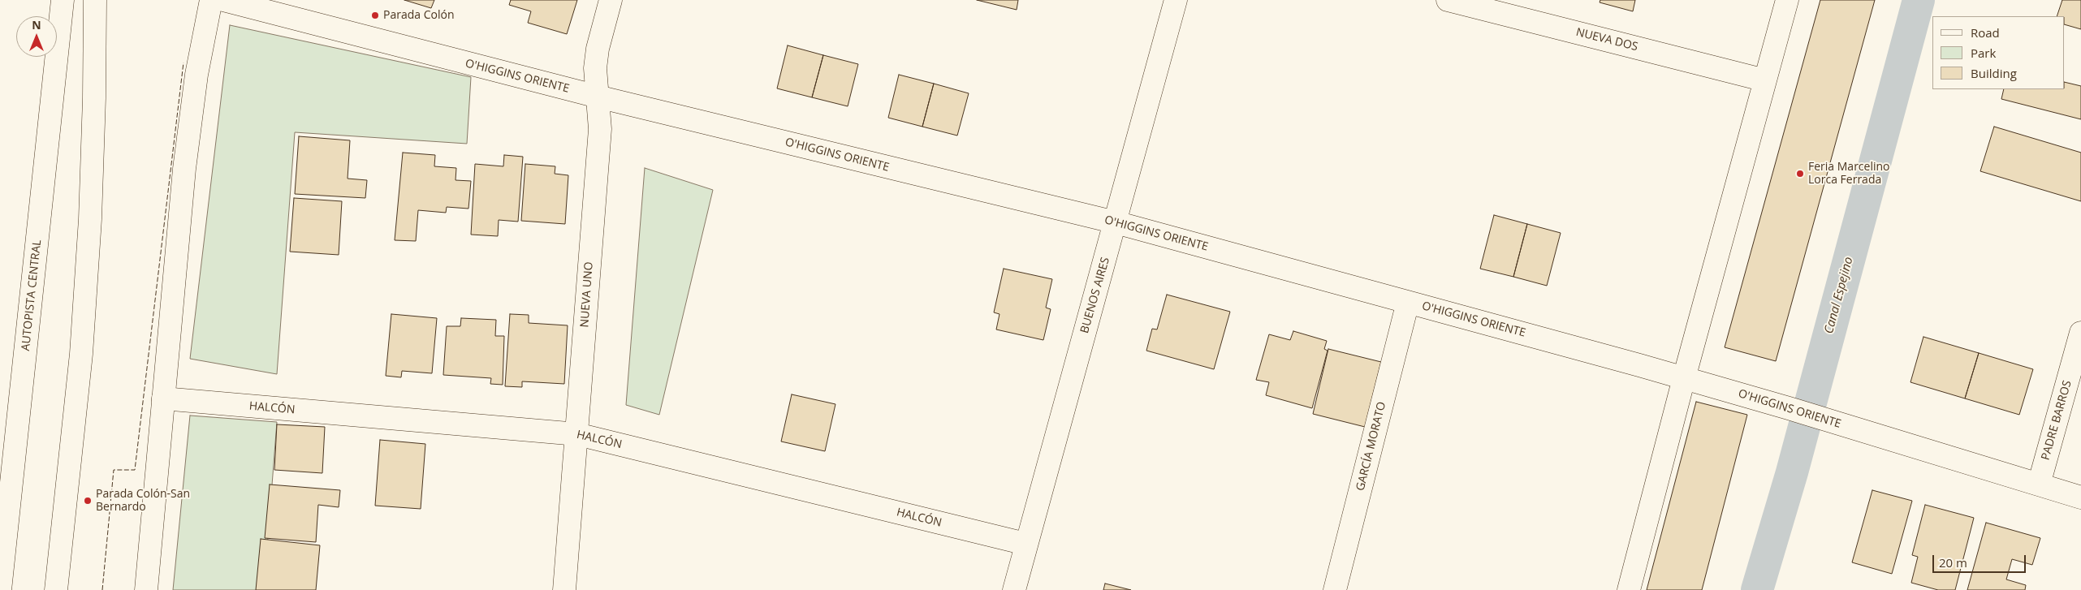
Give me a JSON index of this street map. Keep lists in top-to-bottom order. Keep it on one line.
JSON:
{"streets":{"main road":["NUEVA DOS","O'HIGGINS ORIENTE","NUEVA UNO","AUTOPISTA CENTRAL","BUENOS AIRES","HALCÓN","PADRE BARROS","GARCÍA MORATO"]},"crossings":[["O'HIGGINS ORIENTE","NUEVA UNO"],["O'HIGGINS ORIENTE","BUENOS AIRES"],["O'HIGGINS ORIENTE","PADRE BARROS"],["O'HIGGINS ORIENTE","GARCÍA MORATO"],["NUEVA UNO","HALCÓN"],["BUENOS AIRES","HALCÓN"]],"water":["Canal Espejino"],"places":["Parada Colón","Feria Marcelino Lorca Ferrada","Parada Colón-San Bernardo"],"legend":["Road","Park","Building"],"scale_bar":"20 m","north":"top"}
